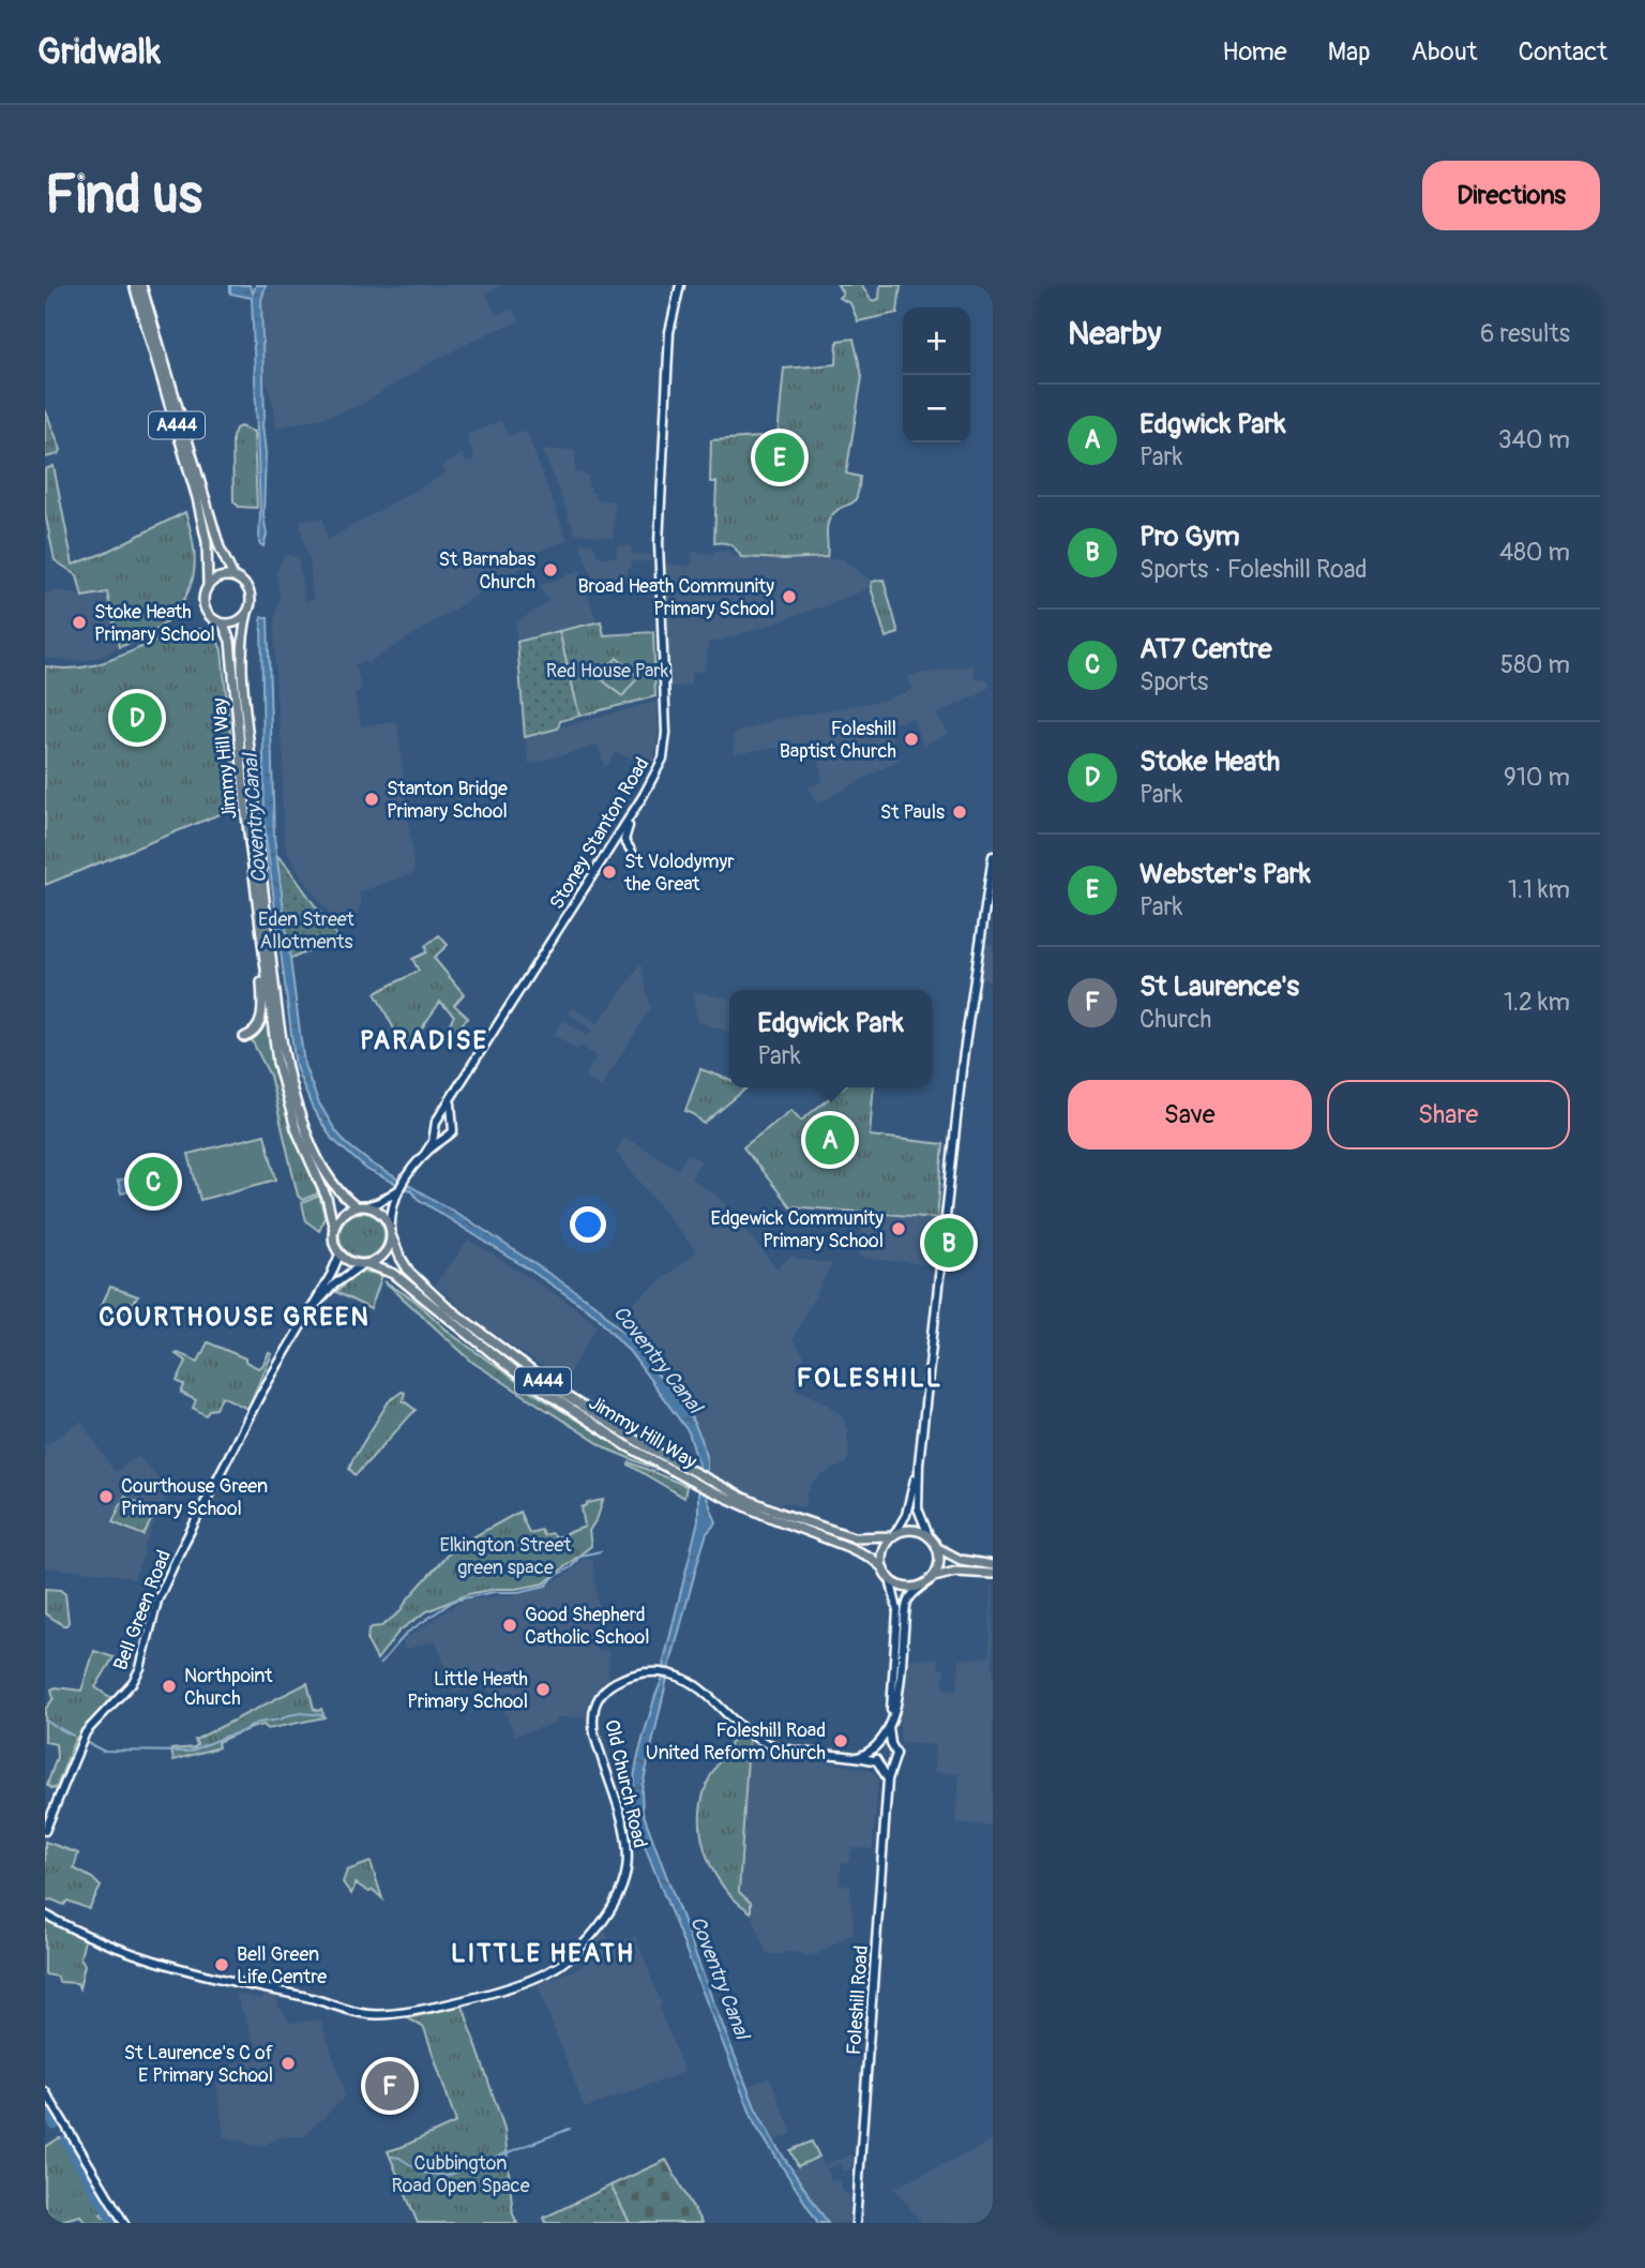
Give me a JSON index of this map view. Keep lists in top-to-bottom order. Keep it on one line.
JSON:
{"streets":{"highway":["A444","Jimmy Hill Way"],"main road":["Stoney Stanton Road","Bell Green Road","Old Church Road","Foleshill Road"]},"crossings":[["A444","Jimmy Hill Way"],["Jimmy Hill Way","Bell Green Road"],["Old Church Road","Foleshill Road"]],"districts":["PARADISE","COURTHOUSE GREEN","FOLESHILL","LITTLE HEATH"],"water":["Coventry Canal"],"parks":["Red House Park","Eden Street Allotments","Elkington Street green space","Cubbington Road Open Space"],"places":["St Barnabas Church","Broad Heath Community Primary School","Stoke Heath Primary School","Foleshill Baptist Church","Stanton Bridge Primary School","St Pauls","St Volodymyr the Great","Edgewick Community Primary School","Courthouse Green Primary School","Good Shepherd Catholic School","Northpoint Church","Little Heath Primary School","Foleshill Road United Reform Church","Bell Green Life Centre","St Laurence's C of E Primary School"],"page":{"header":"Gridwalk","nav":["Home","Map","About","Contact"],"buttons":["Directions",["Save","Share"]],"title":"Find us","heading":["Nearby","6 results"],"map_buttons":["+","−"],"list":[{"mark":"A","name":"Edgwick Park","note":"Park","value":"340 m"},{"mark":"B","name":"Pro Gym","note":"Sports · Foleshill Road","value":"480 m"},{"mark":"C","name":"AT7 Centre","note":"Sports","value":"580 m"},{"mark":"D","name":"Stoke Heath","note":"Park","value":"910 m"},{"mark":"E","name":"Webster's Park","note":"Park","value":"1.1 km"},{"mark":"F","name":"St Laurence's","note":"Church","value":"1.2 km"}],"pins":["E","D","A","C","B","F"],"popup":["Edgwick Park","Park"]}}
